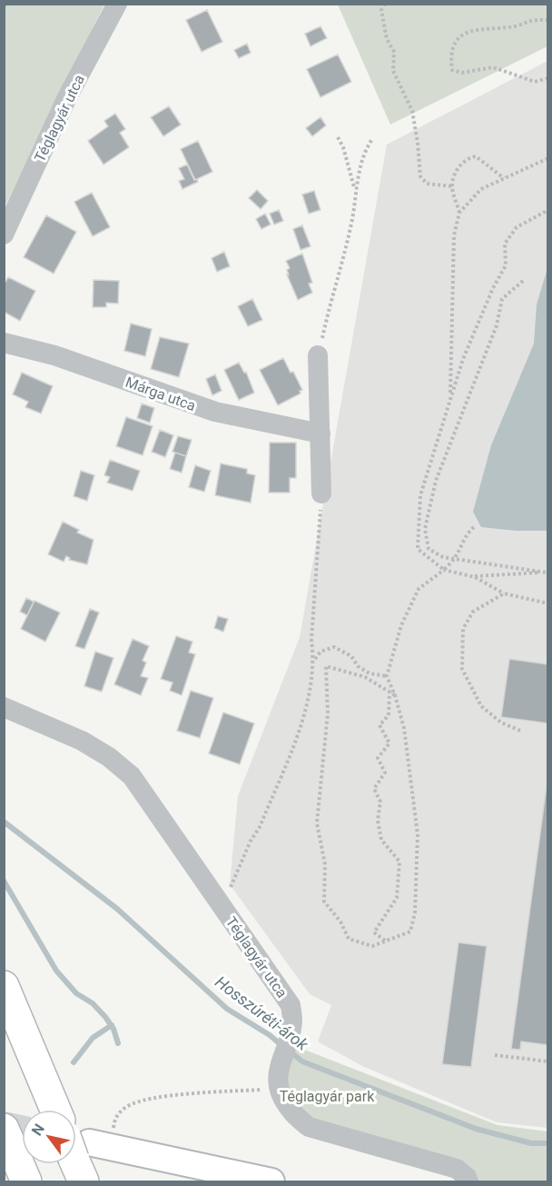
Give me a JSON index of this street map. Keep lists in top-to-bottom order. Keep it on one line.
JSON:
{"streets":{"street":["Téglagyár utca","Márga utca"]},"water":["Hosszúréti-árok"],"parks":["Téglagyár park"],"north":"top left"}
